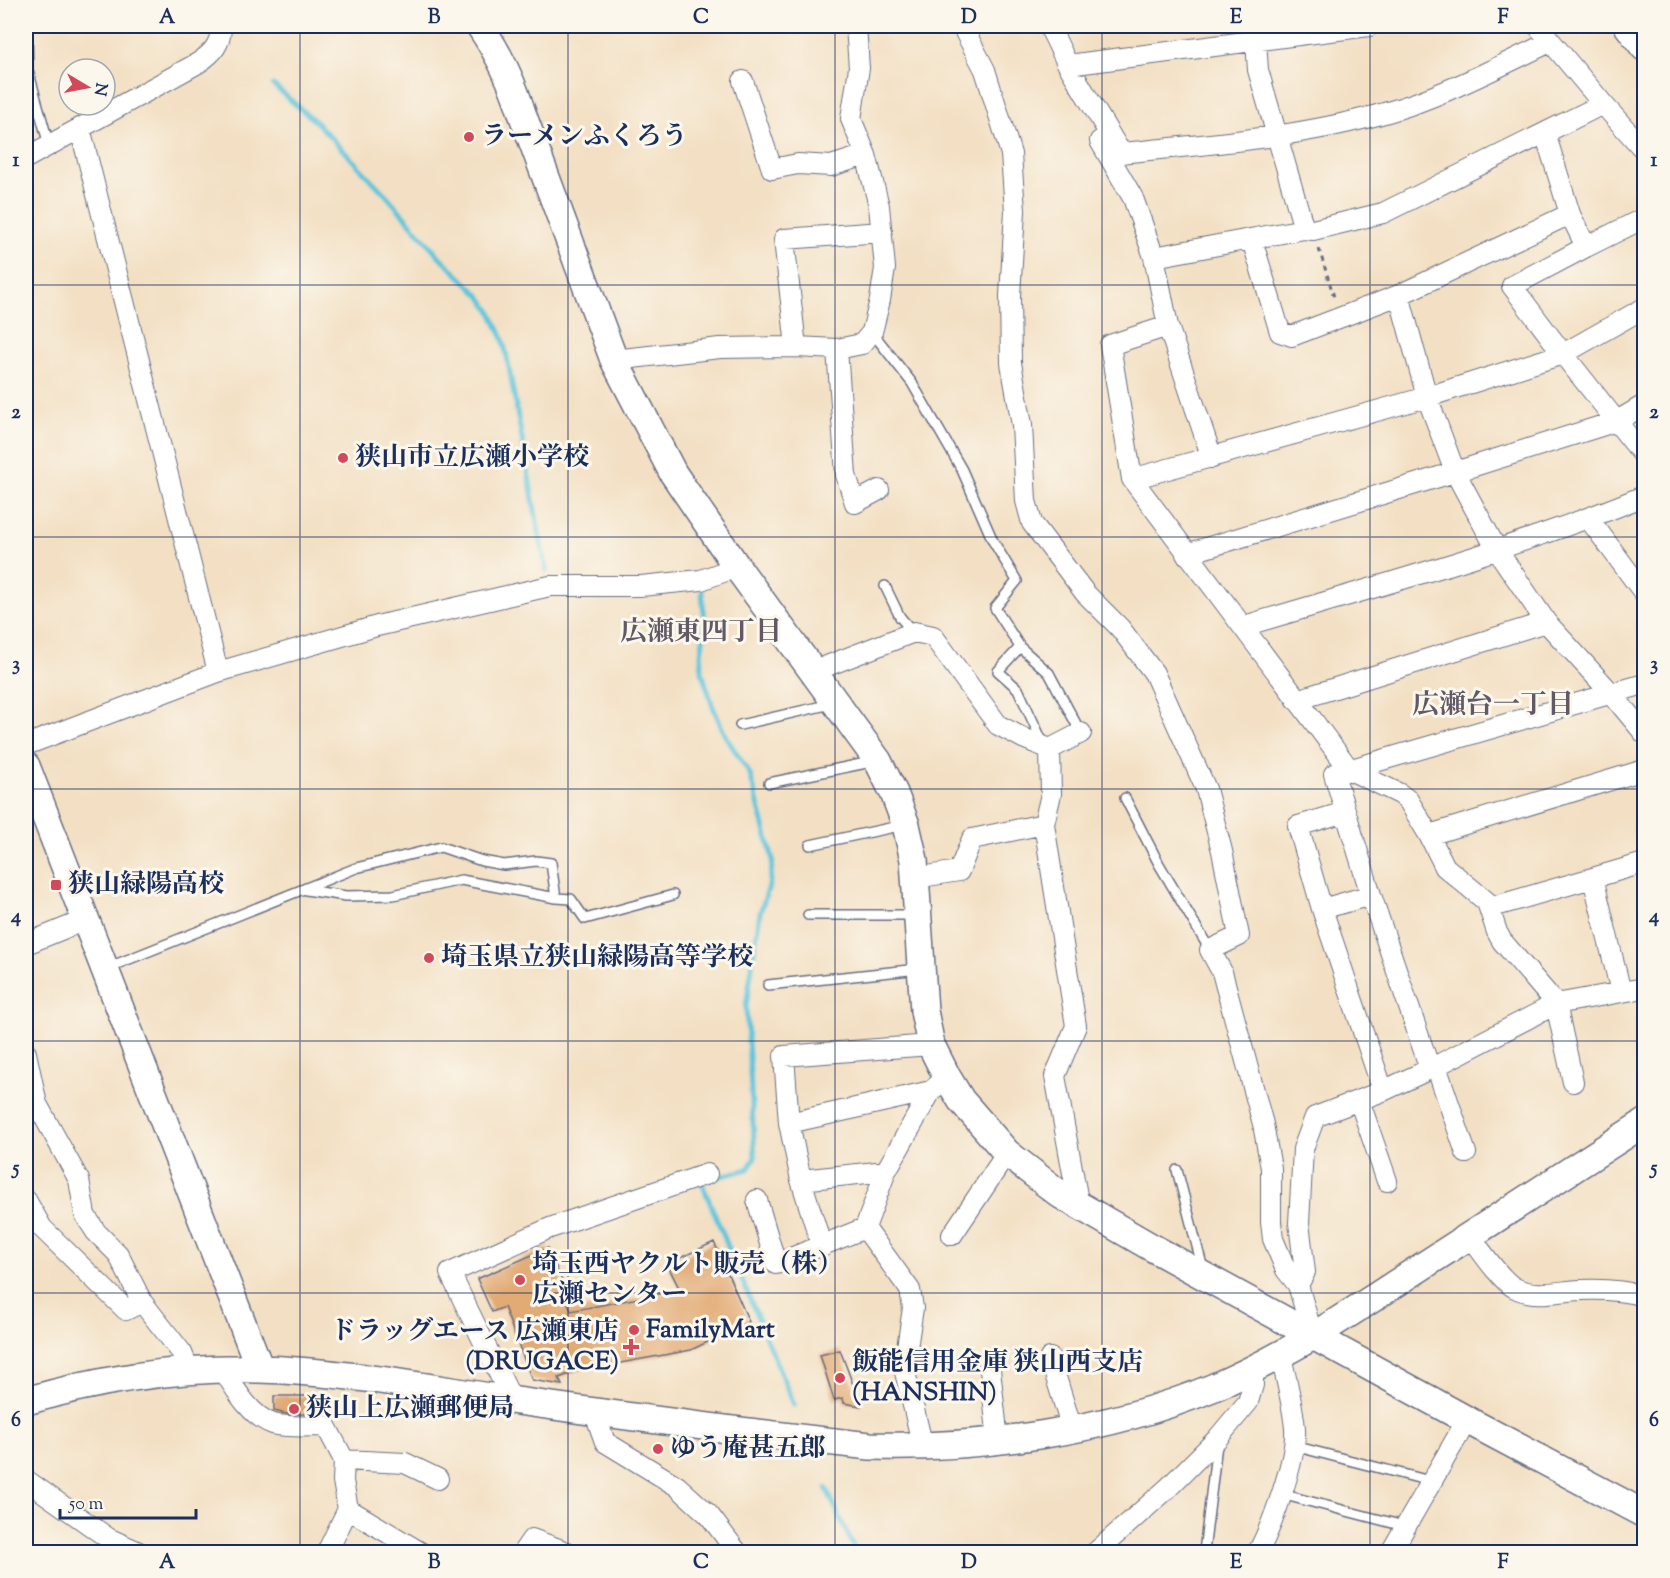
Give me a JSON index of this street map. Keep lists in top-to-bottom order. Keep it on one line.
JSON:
{"districts":["広瀬東四丁目","広瀬台一丁目"],"places":{"other":["ラーメンふくろう","狭山市立広瀬小学校","埼玉県立狭山緑陽高等学校","埼玉西ヤクルト販売（株） 広瀬センター","FamilyMart","飯能信用金庫 狭山西支店 (HANSHIN)","狭山上広瀬郵便局","ゆう庵甚五郎"],"transit":["狭山緑陽高校"],"health":["ドラッグエース 広瀬東店 (DRUGACE)"]},"scale_bar":"50 m","north":"right","grid":{"columns":["A","B","C","D","E","F"],"rows":["1","2","3","4","5","6"]}}
